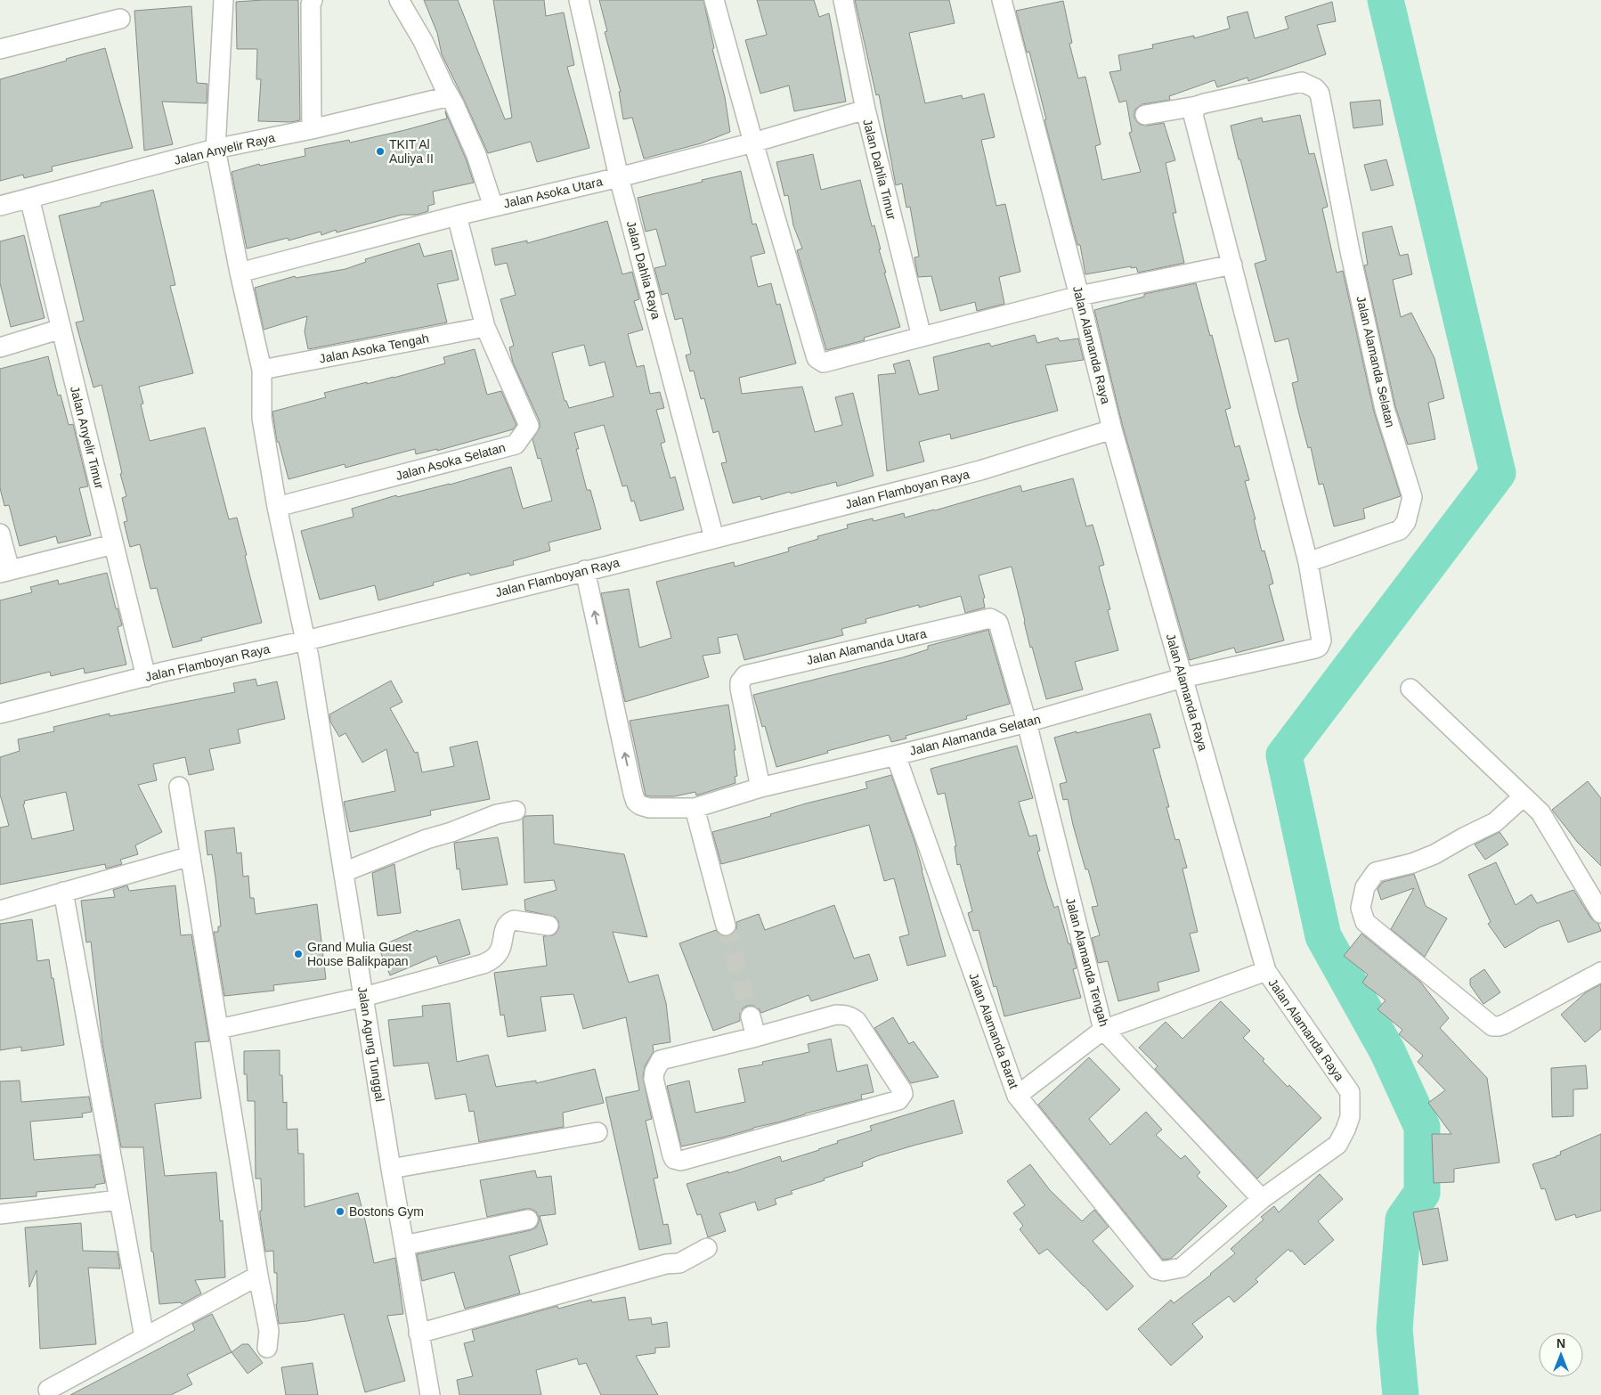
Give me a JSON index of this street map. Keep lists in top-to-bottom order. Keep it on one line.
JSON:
{"streets":{"street":["Jalan Anyelir Raya","Jalan Dahlia Timur","Jalan Asoka Utara","Jalan Dahlia Raya","Jalan Alamanda Raya","Jalan Asoka Tengah","Jalan Alamanda Selatan","Jalan Anyelir Timur","Jalan Asoka Selatan","Jalan Flamboyan Raya","Jalan Alamanda Utara","Jalan Alamanda Tengah","Jalan Alamanda Barat","Jalan Agung Tunggal"]},"crossings":[["Jalan Anyelir Raya","Jalan Anyelir Timur"],["Jalan Anyelir Raya","Jalan Agung Tunggal"],["Jalan Dahlia Timur","Jalan Asoka Utara"],["Jalan Asoka Utara","Jalan Dahlia Raya"],["Jalan Asoka Utara","Jalan Asoka Selatan"],["Jalan Asoka Utara","Jalan Agung Tunggal"],["Jalan Dahlia Raya","Jalan Flamboyan Raya"],["Jalan Alamanda Raya","Jalan Alamanda Selatan"],["Jalan Alamanda Raya","Jalan Flamboyan Raya"],["Jalan Alamanda Raya","Jalan Alamanda Tengah"],["Jalan Alamanda Raya","Jalan Alamanda Barat"],["Jalan Asoka Tengah","Jalan Asoka Selatan"],["Jalan Asoka Tengah","Jalan Agung Tunggal"],["Jalan Alamanda Selatan","Jalan Flamboyan Raya"],["Jalan Alamanda Selatan","Jalan Alamanda Utara"],["Jalan Alamanda Selatan","Jalan Alamanda Tengah"],["Jalan Alamanda Selatan","Jalan Alamanda Barat"],["Jalan Anyelir Timur","Jalan Flamboyan Raya"],["Jalan Asoka Selatan","Jalan Agung Tunggal"],["Jalan Flamboyan Raya","Jalan Agung Tunggal"],["Jalan Alamanda Utara","Jalan Alamanda Tengah"]],"places":["TKIT Al Auliya II","Grand Mulia Guest House Balikpapan","Bostons Gym"],"north":"top"}
